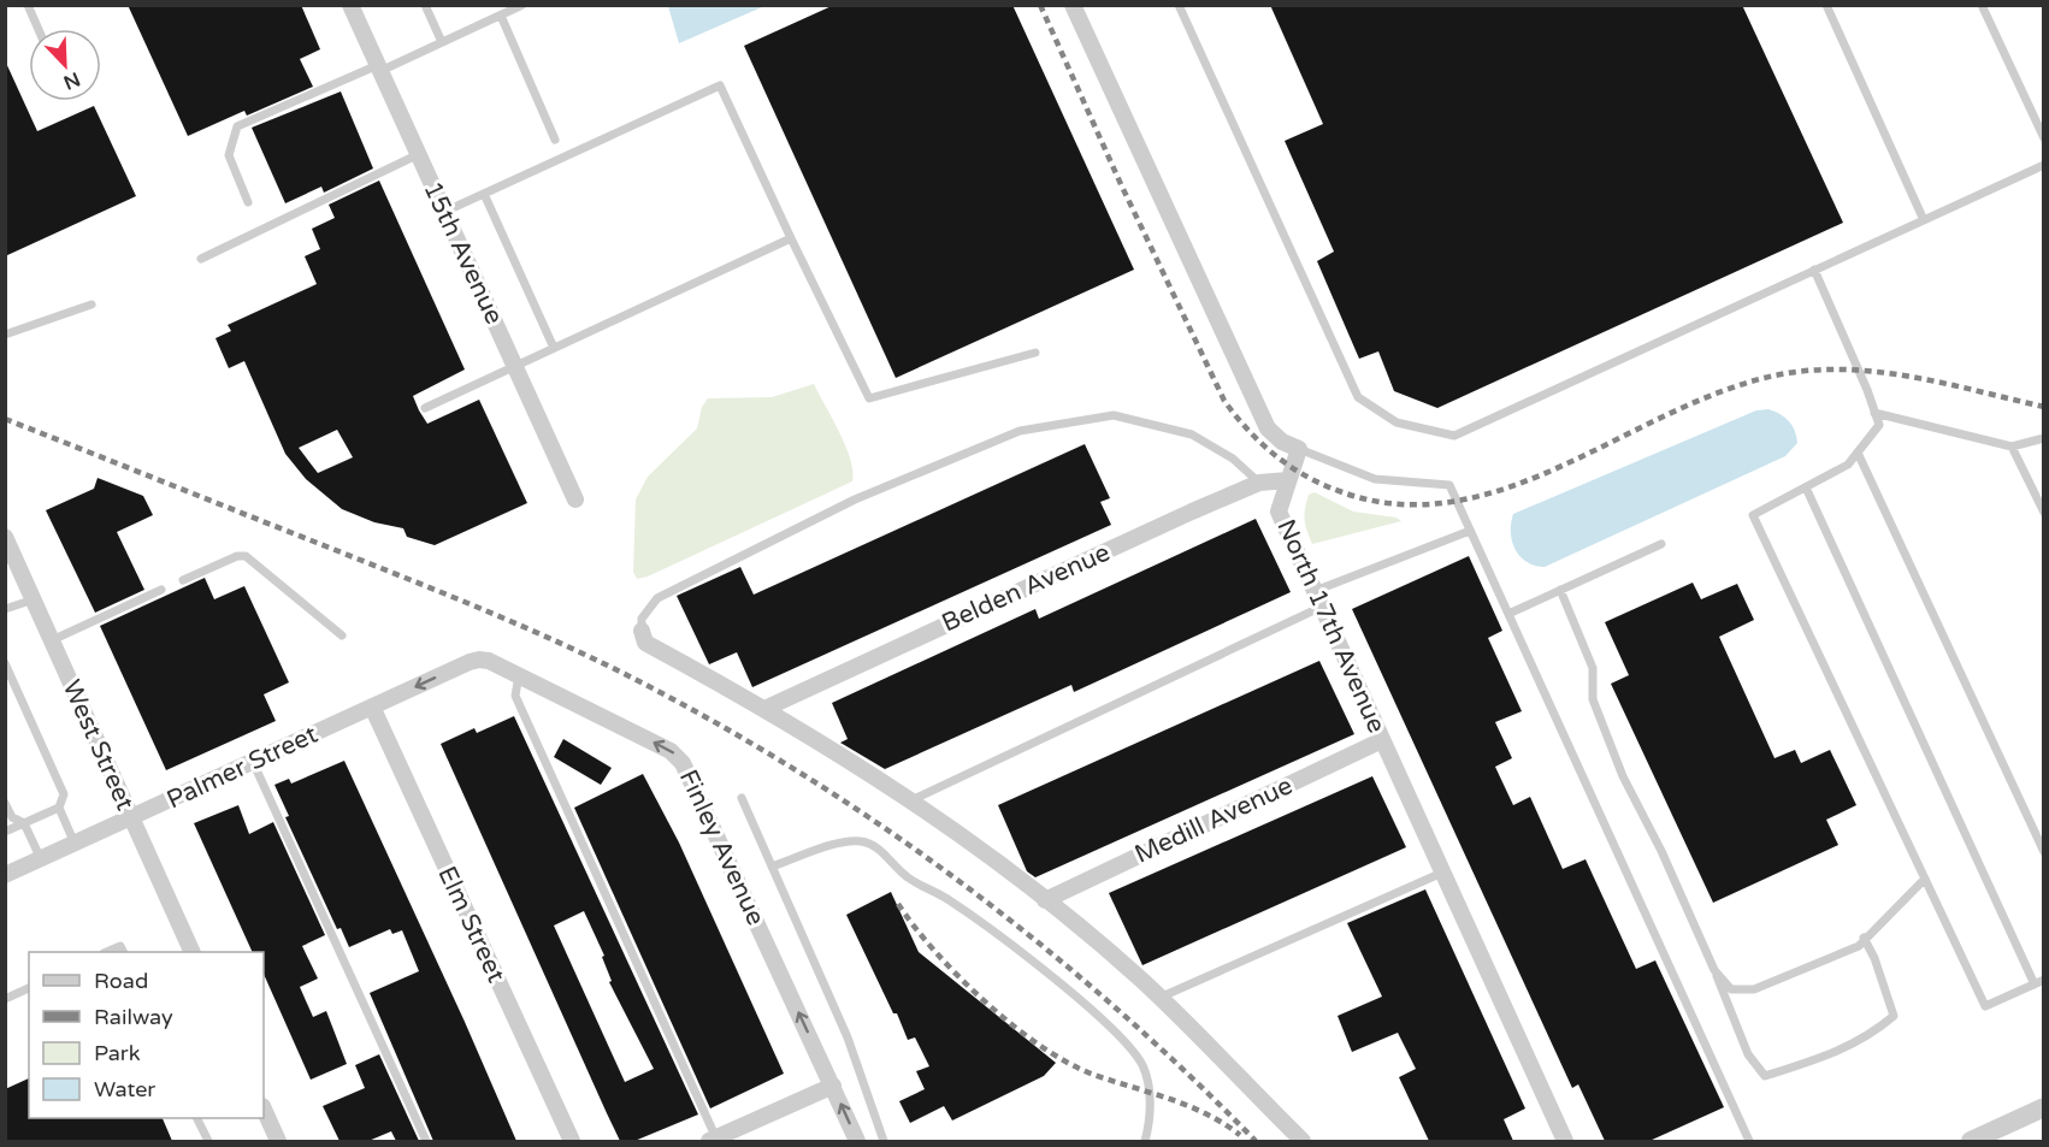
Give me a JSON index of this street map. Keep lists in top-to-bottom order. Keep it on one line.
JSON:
{"streets":{"street":["15th Avenue","Belden Avenue","North 17th Avenue","West Street","Palmer Street","Medill Avenue","Finley Avenue","Elm Street"]},"crossings":[["Belden Avenue","North 17th Avenue"],["North 17th Avenue","Medill Avenue"],["West Street","Palmer Street"],["Palmer Street","Finley Avenue"],["Palmer Street","Elm Street"]],"legend":["Road","Railway","Park","Water"],"north":"bottom right"}
